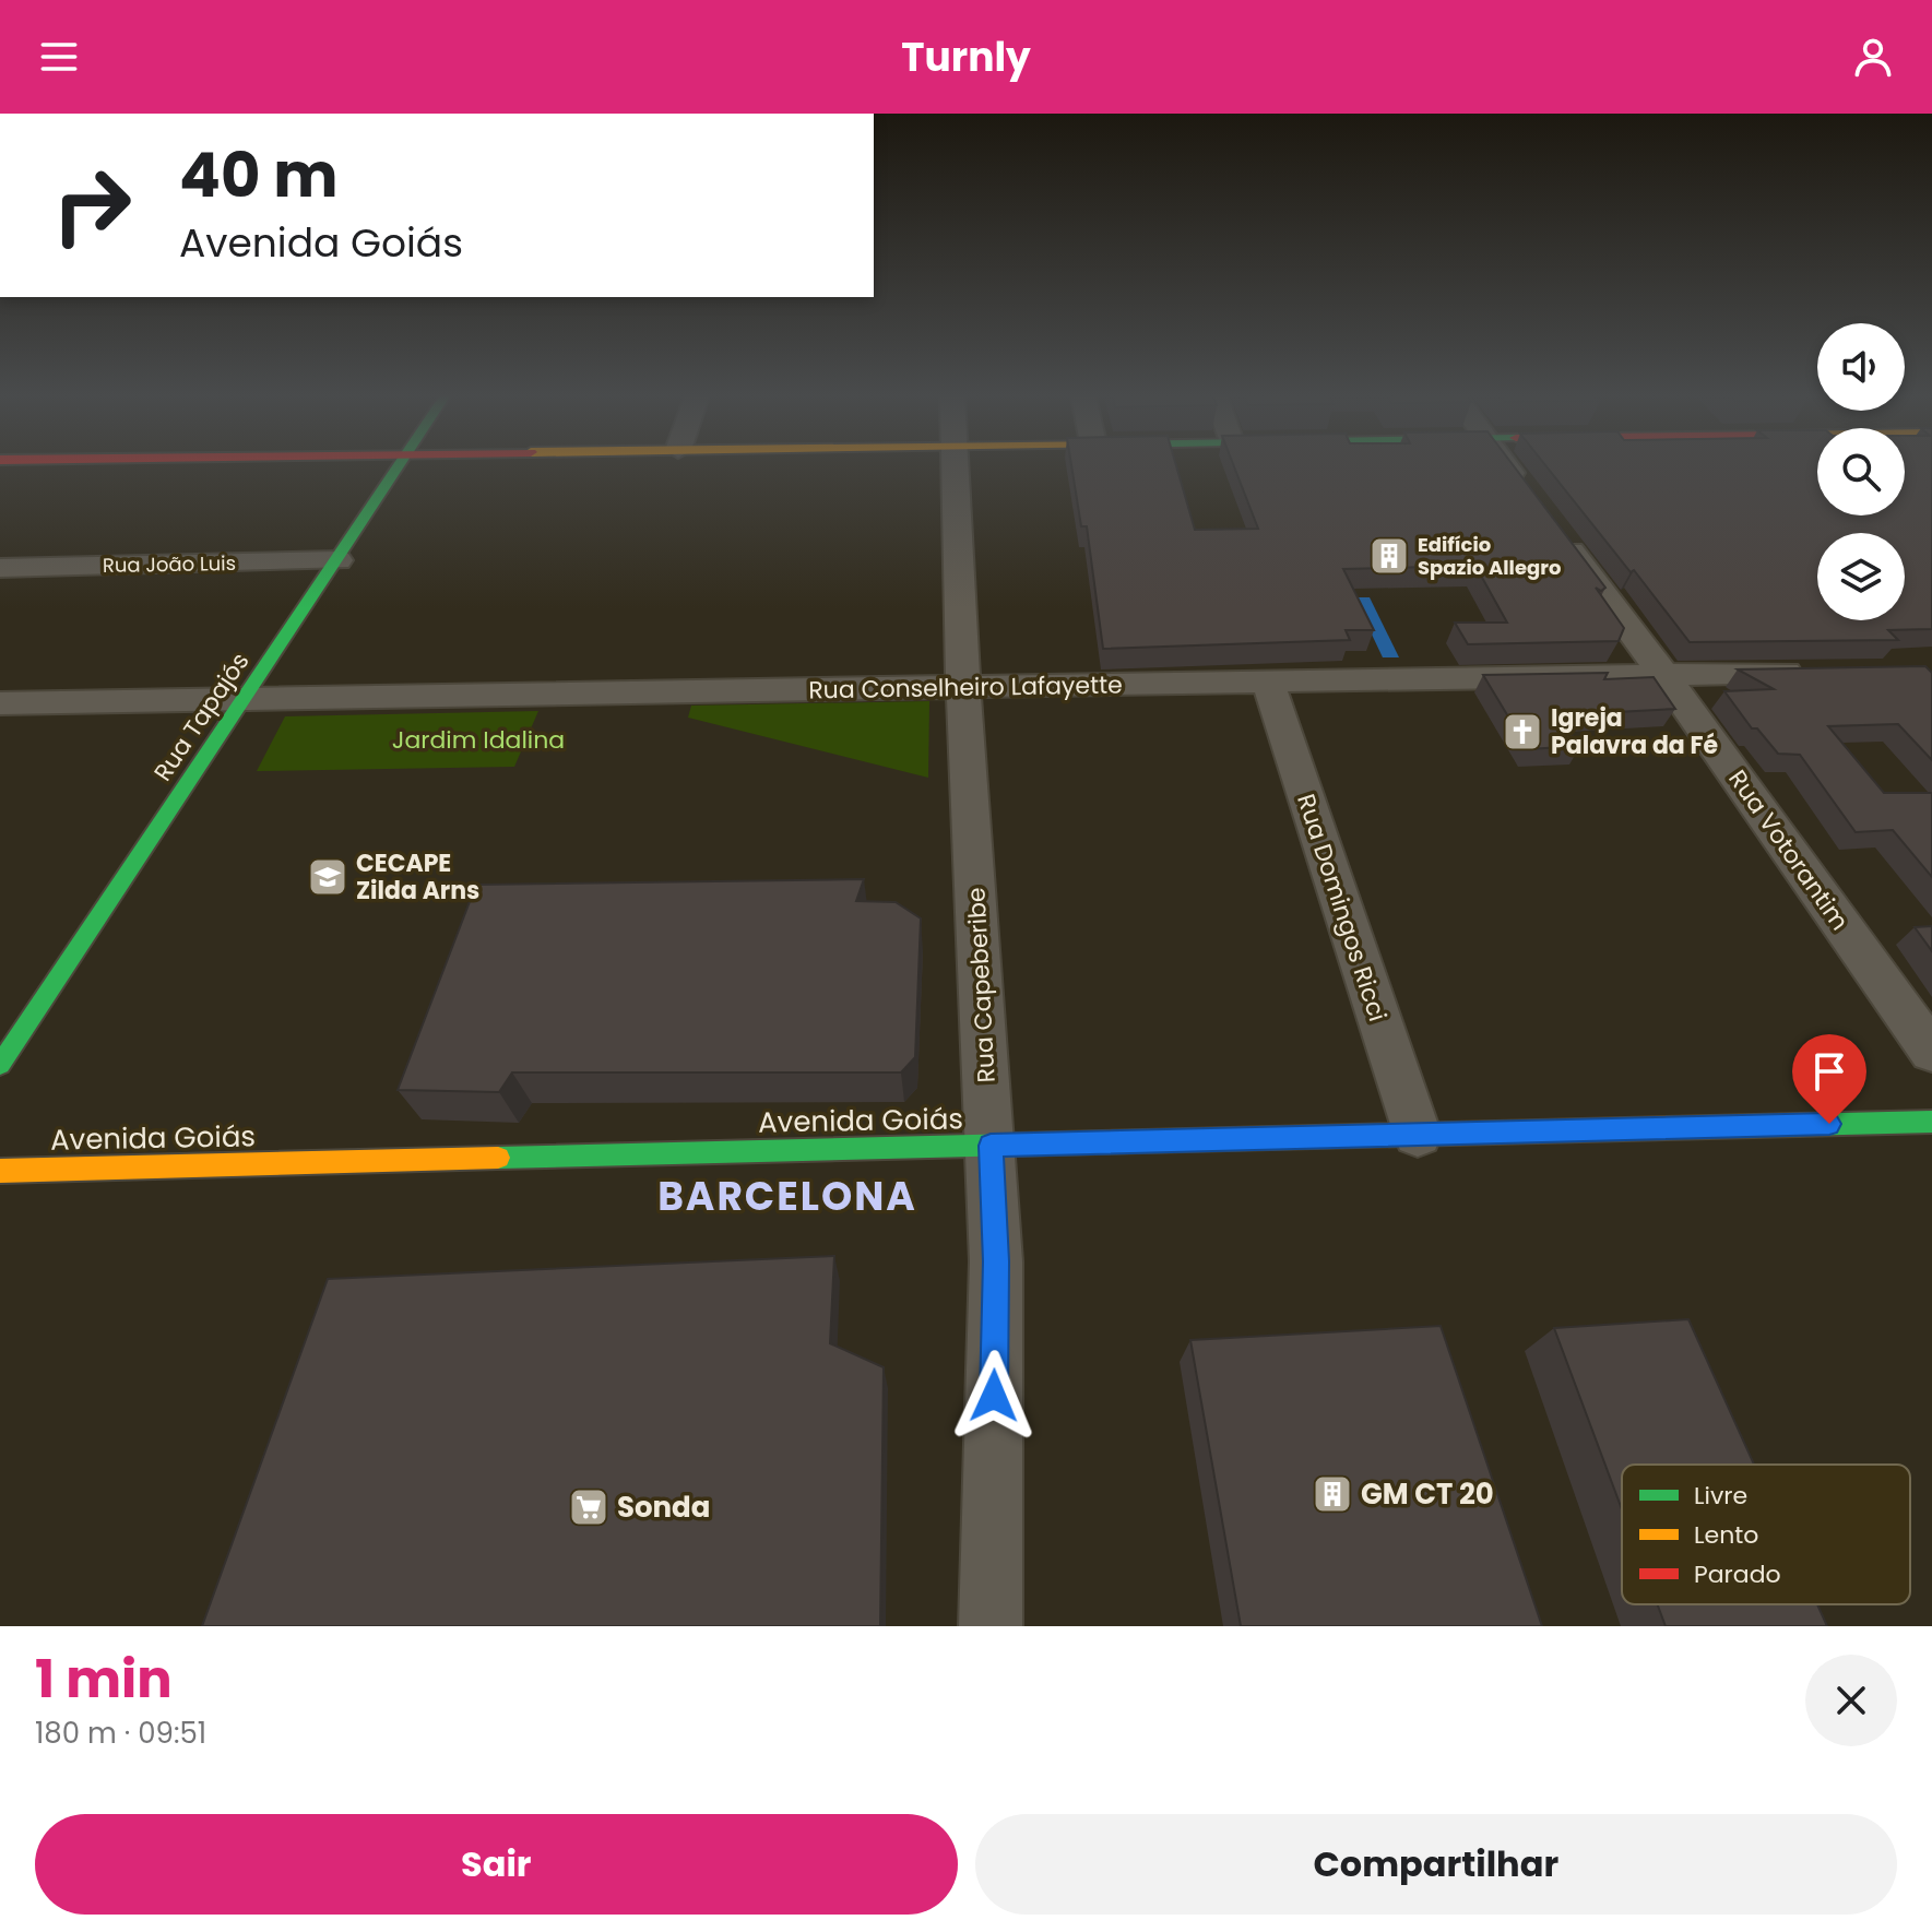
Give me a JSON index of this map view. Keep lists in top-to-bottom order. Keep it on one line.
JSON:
{"streets":{"main road":["Rua Tapajós","Avenida Goiás"],"street":["Rua João Luis","Rua Conselheiro Lafayette","Rua Votorantim","Rua Domingos Ricci","Rua Capeberibe"]},"crossings":[["Rua João Luis","Rua Tapajós"],["Rua Conselheiro Lafayette","Rua Tapajós"],["Rua Conselheiro Lafayette","Rua Votorantim"],["Rua Conselheiro Lafayette","Rua Domingos Ricci"],["Rua Conselheiro Lafayette","Rua Capeberibe"],["Rua Domingos Ricci","Avenida Goiás"],["Rua Capeberibe","Avenida Goiás"]],"districts":["BARCELONA"],"parks":["Jardim Idalina"],"places":{"building":["Edifício Spazio Allegro","GM CT 20"],"church":["Igreja Palavra da Fé"],"school or university":["CECAPE Zilda Arns"],"supermarket":["Sonda"]},"legend":["Livre","Lento","Parado"],"page":{"header":"Turnly","turn":["40 m","Avenida Goiás"],"heading":["1 min","180 m · 09:51"],"buttons":["Sair","Compartilhar"]}}
